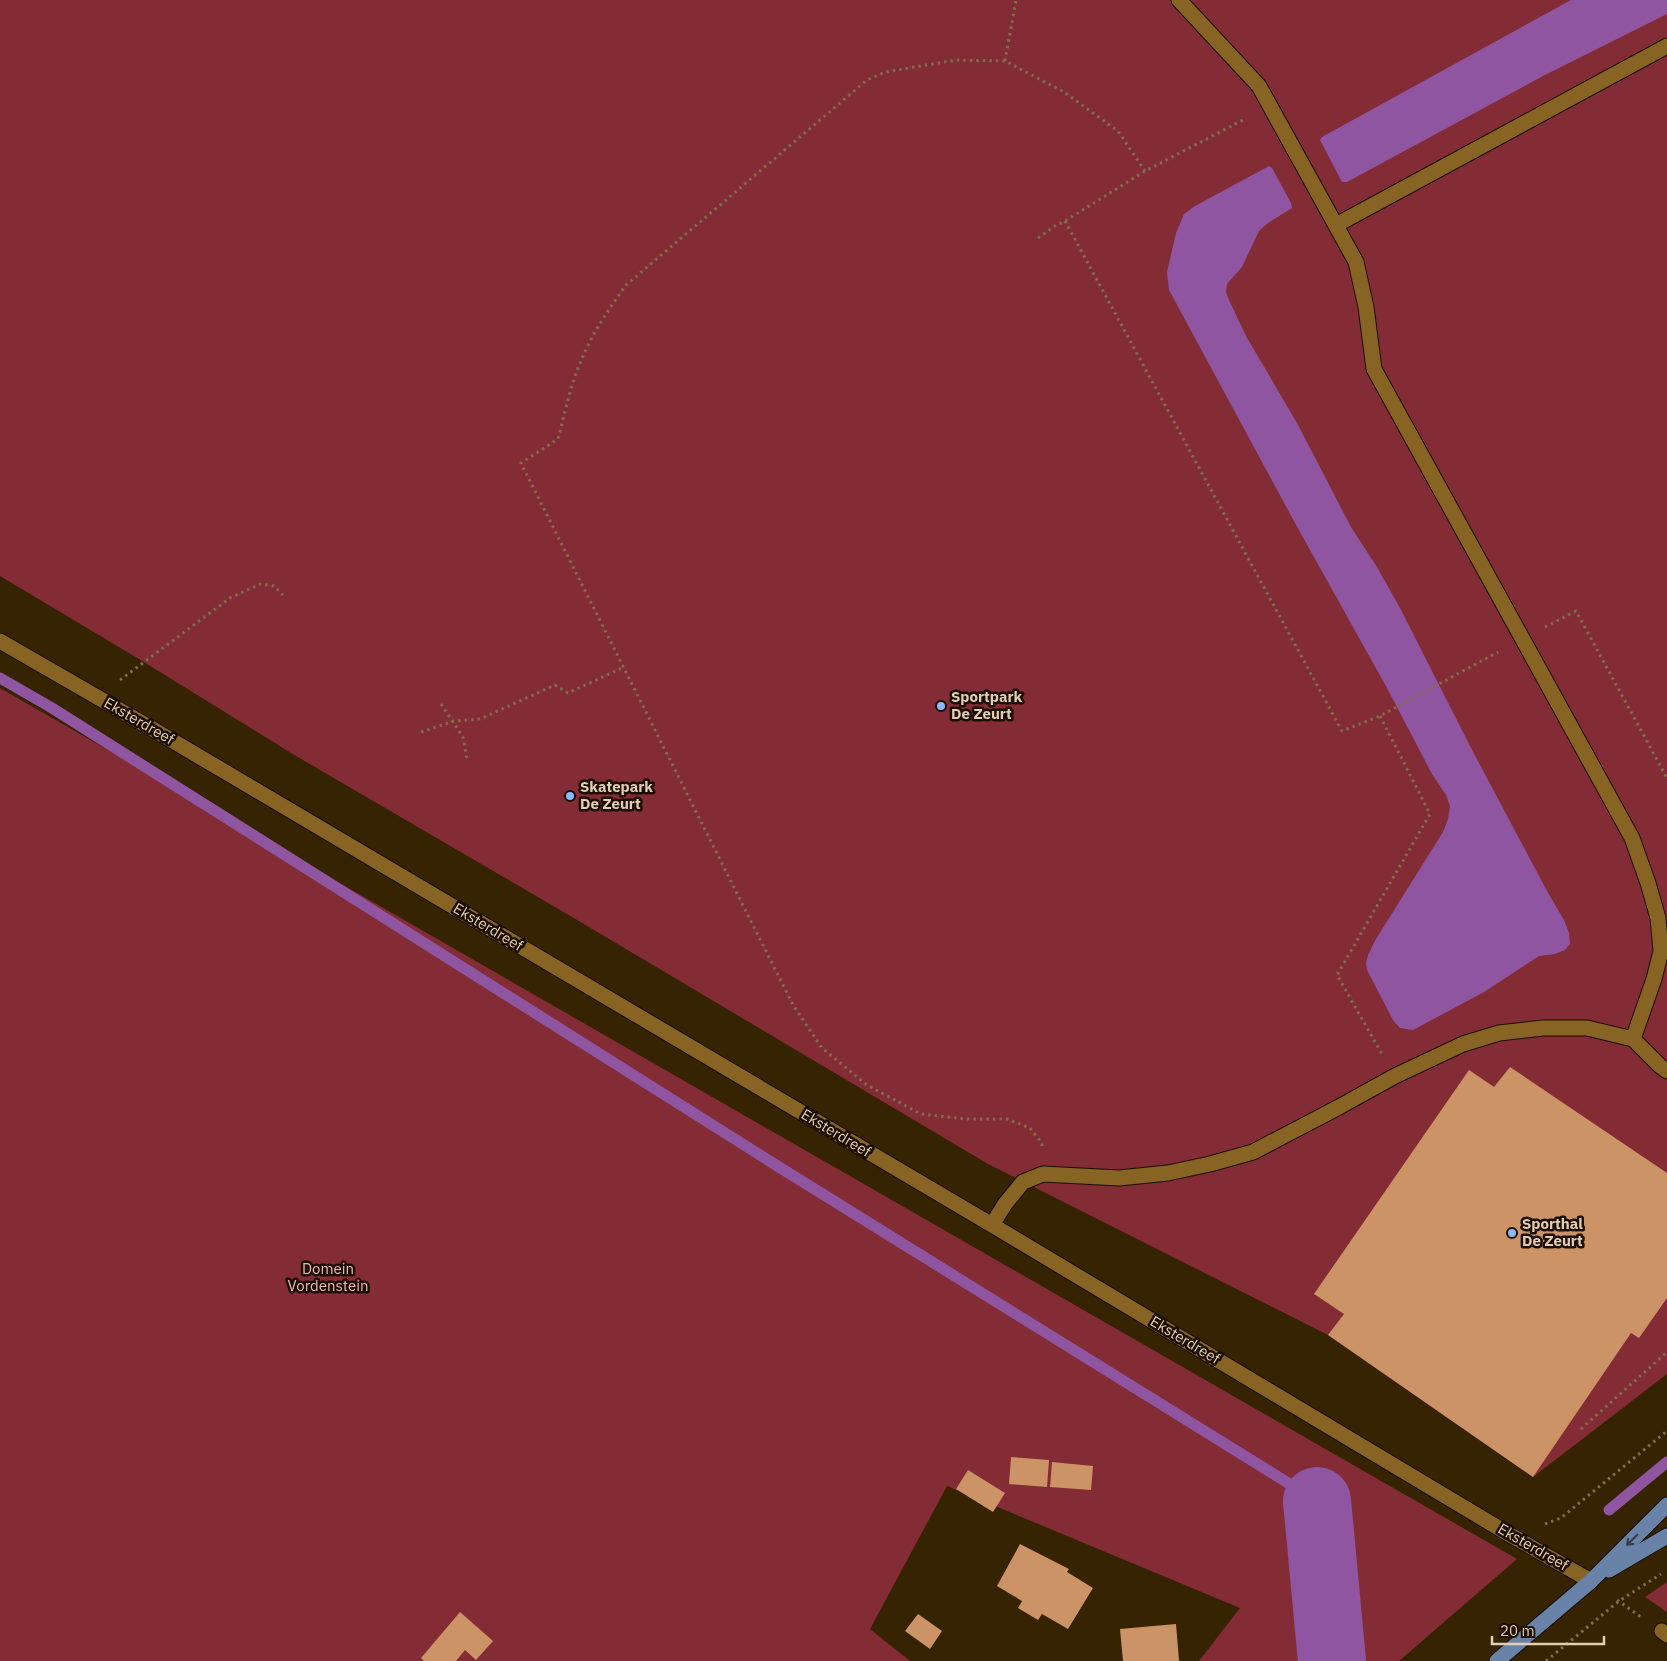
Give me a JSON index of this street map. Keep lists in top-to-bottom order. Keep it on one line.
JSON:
{"streets":{"street":["Eksterdreef"]},"parks":["Domein Vordenstein"],"places":["Sportpark De Zeurt","Skatepark De Zeurt","Sporthal De Zeurt"],"scale_bar":"20 m"}
